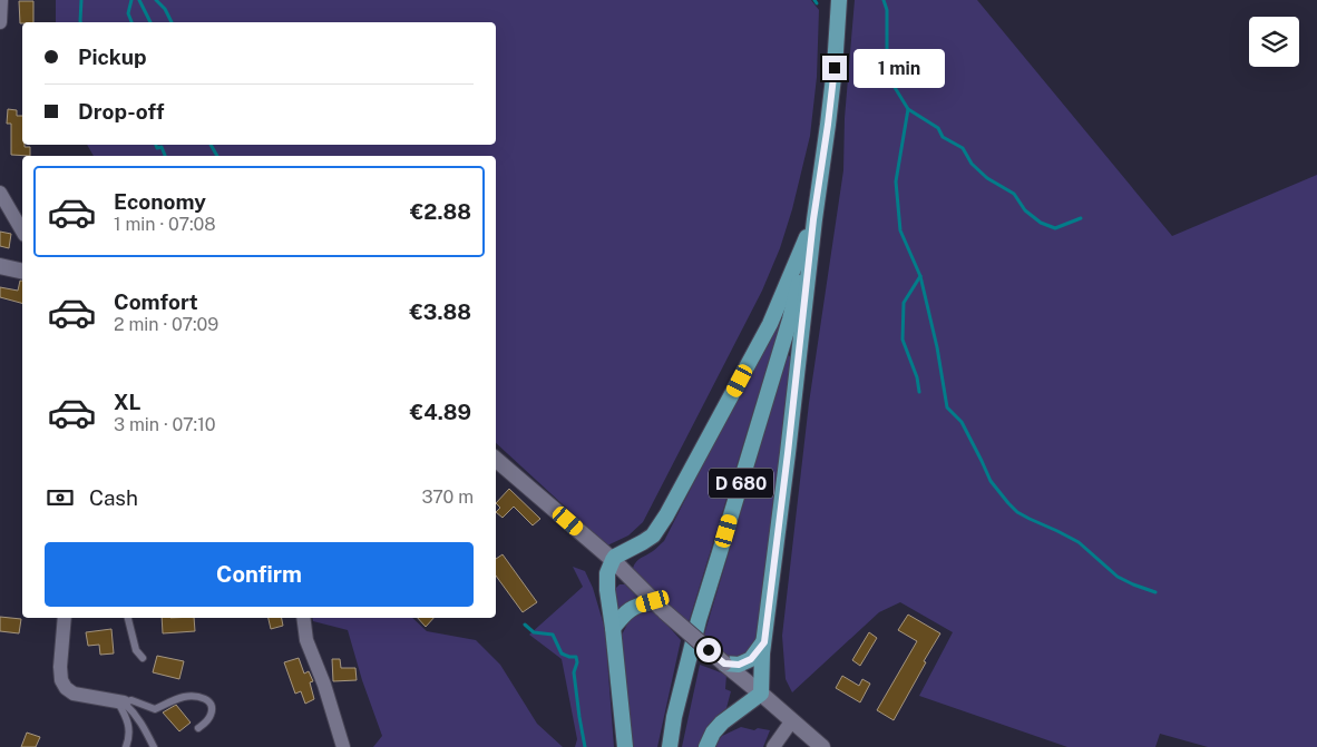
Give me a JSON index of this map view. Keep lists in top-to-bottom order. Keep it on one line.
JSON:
{"streets":{"main road":["D 680"]},"page":{"banner":["Pickup","Drop-off"],"bubble":"1 min","list":[{"name":"Economy","note":"1 min · 07:08","value":"€2.88"},{"name":"Comfort","note":"2 min · 07:09","value":"€3.88"},{"name":"XL","note":"3 min · 07:10","value":"€4.89"}],"pay":["Cash","370 m"],"buttons":"Confirm"}}
